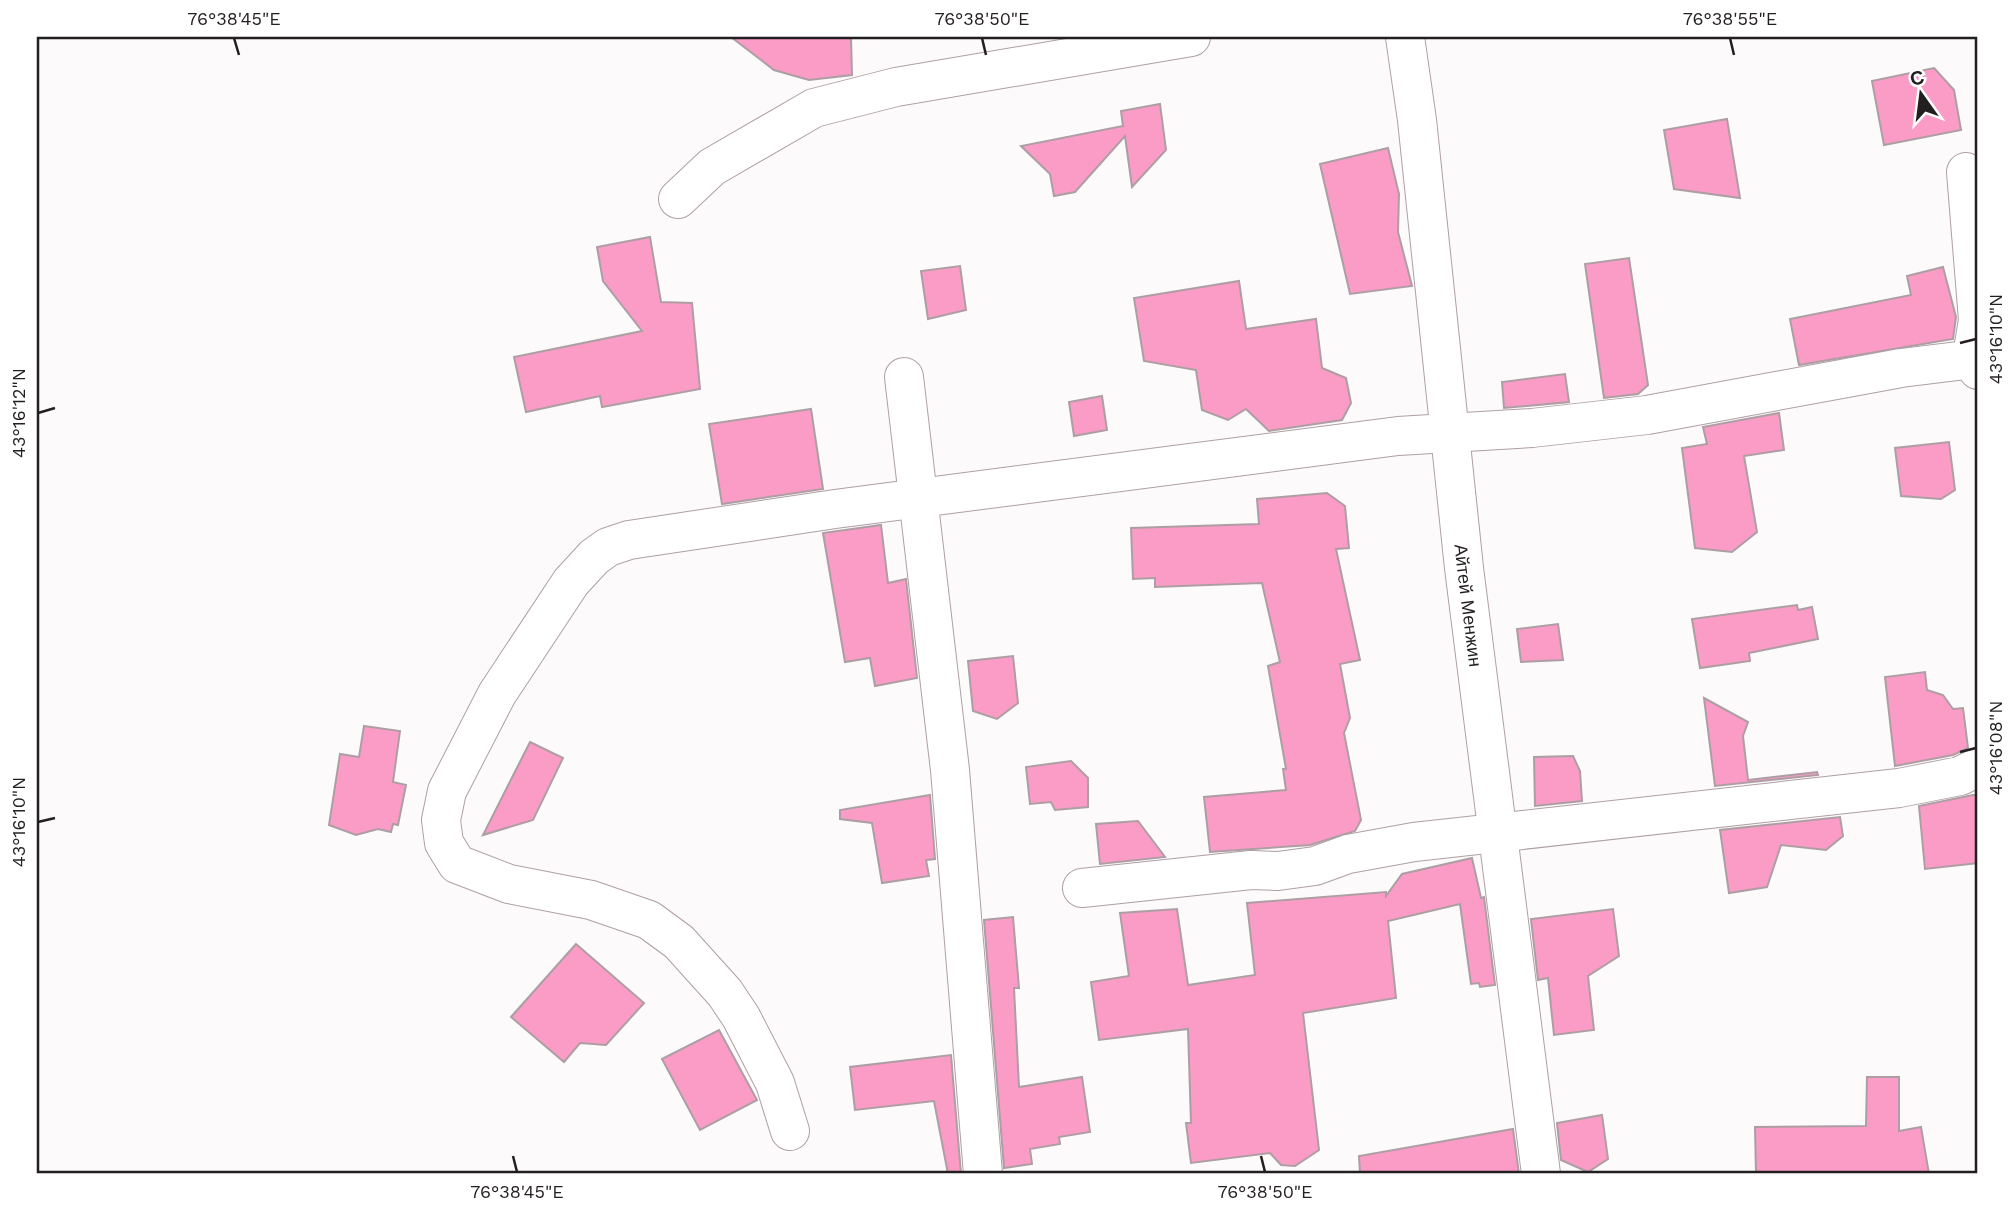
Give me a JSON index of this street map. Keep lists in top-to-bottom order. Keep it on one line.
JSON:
{"streets":{"street":["Айтей Менжин"]},"north":"top","coordinates":["76°38'45\"E","76°38'50\"E","76°38'55\"E","43°16'10\"N","43°16'12\"N","43°16'08\"N"]}
